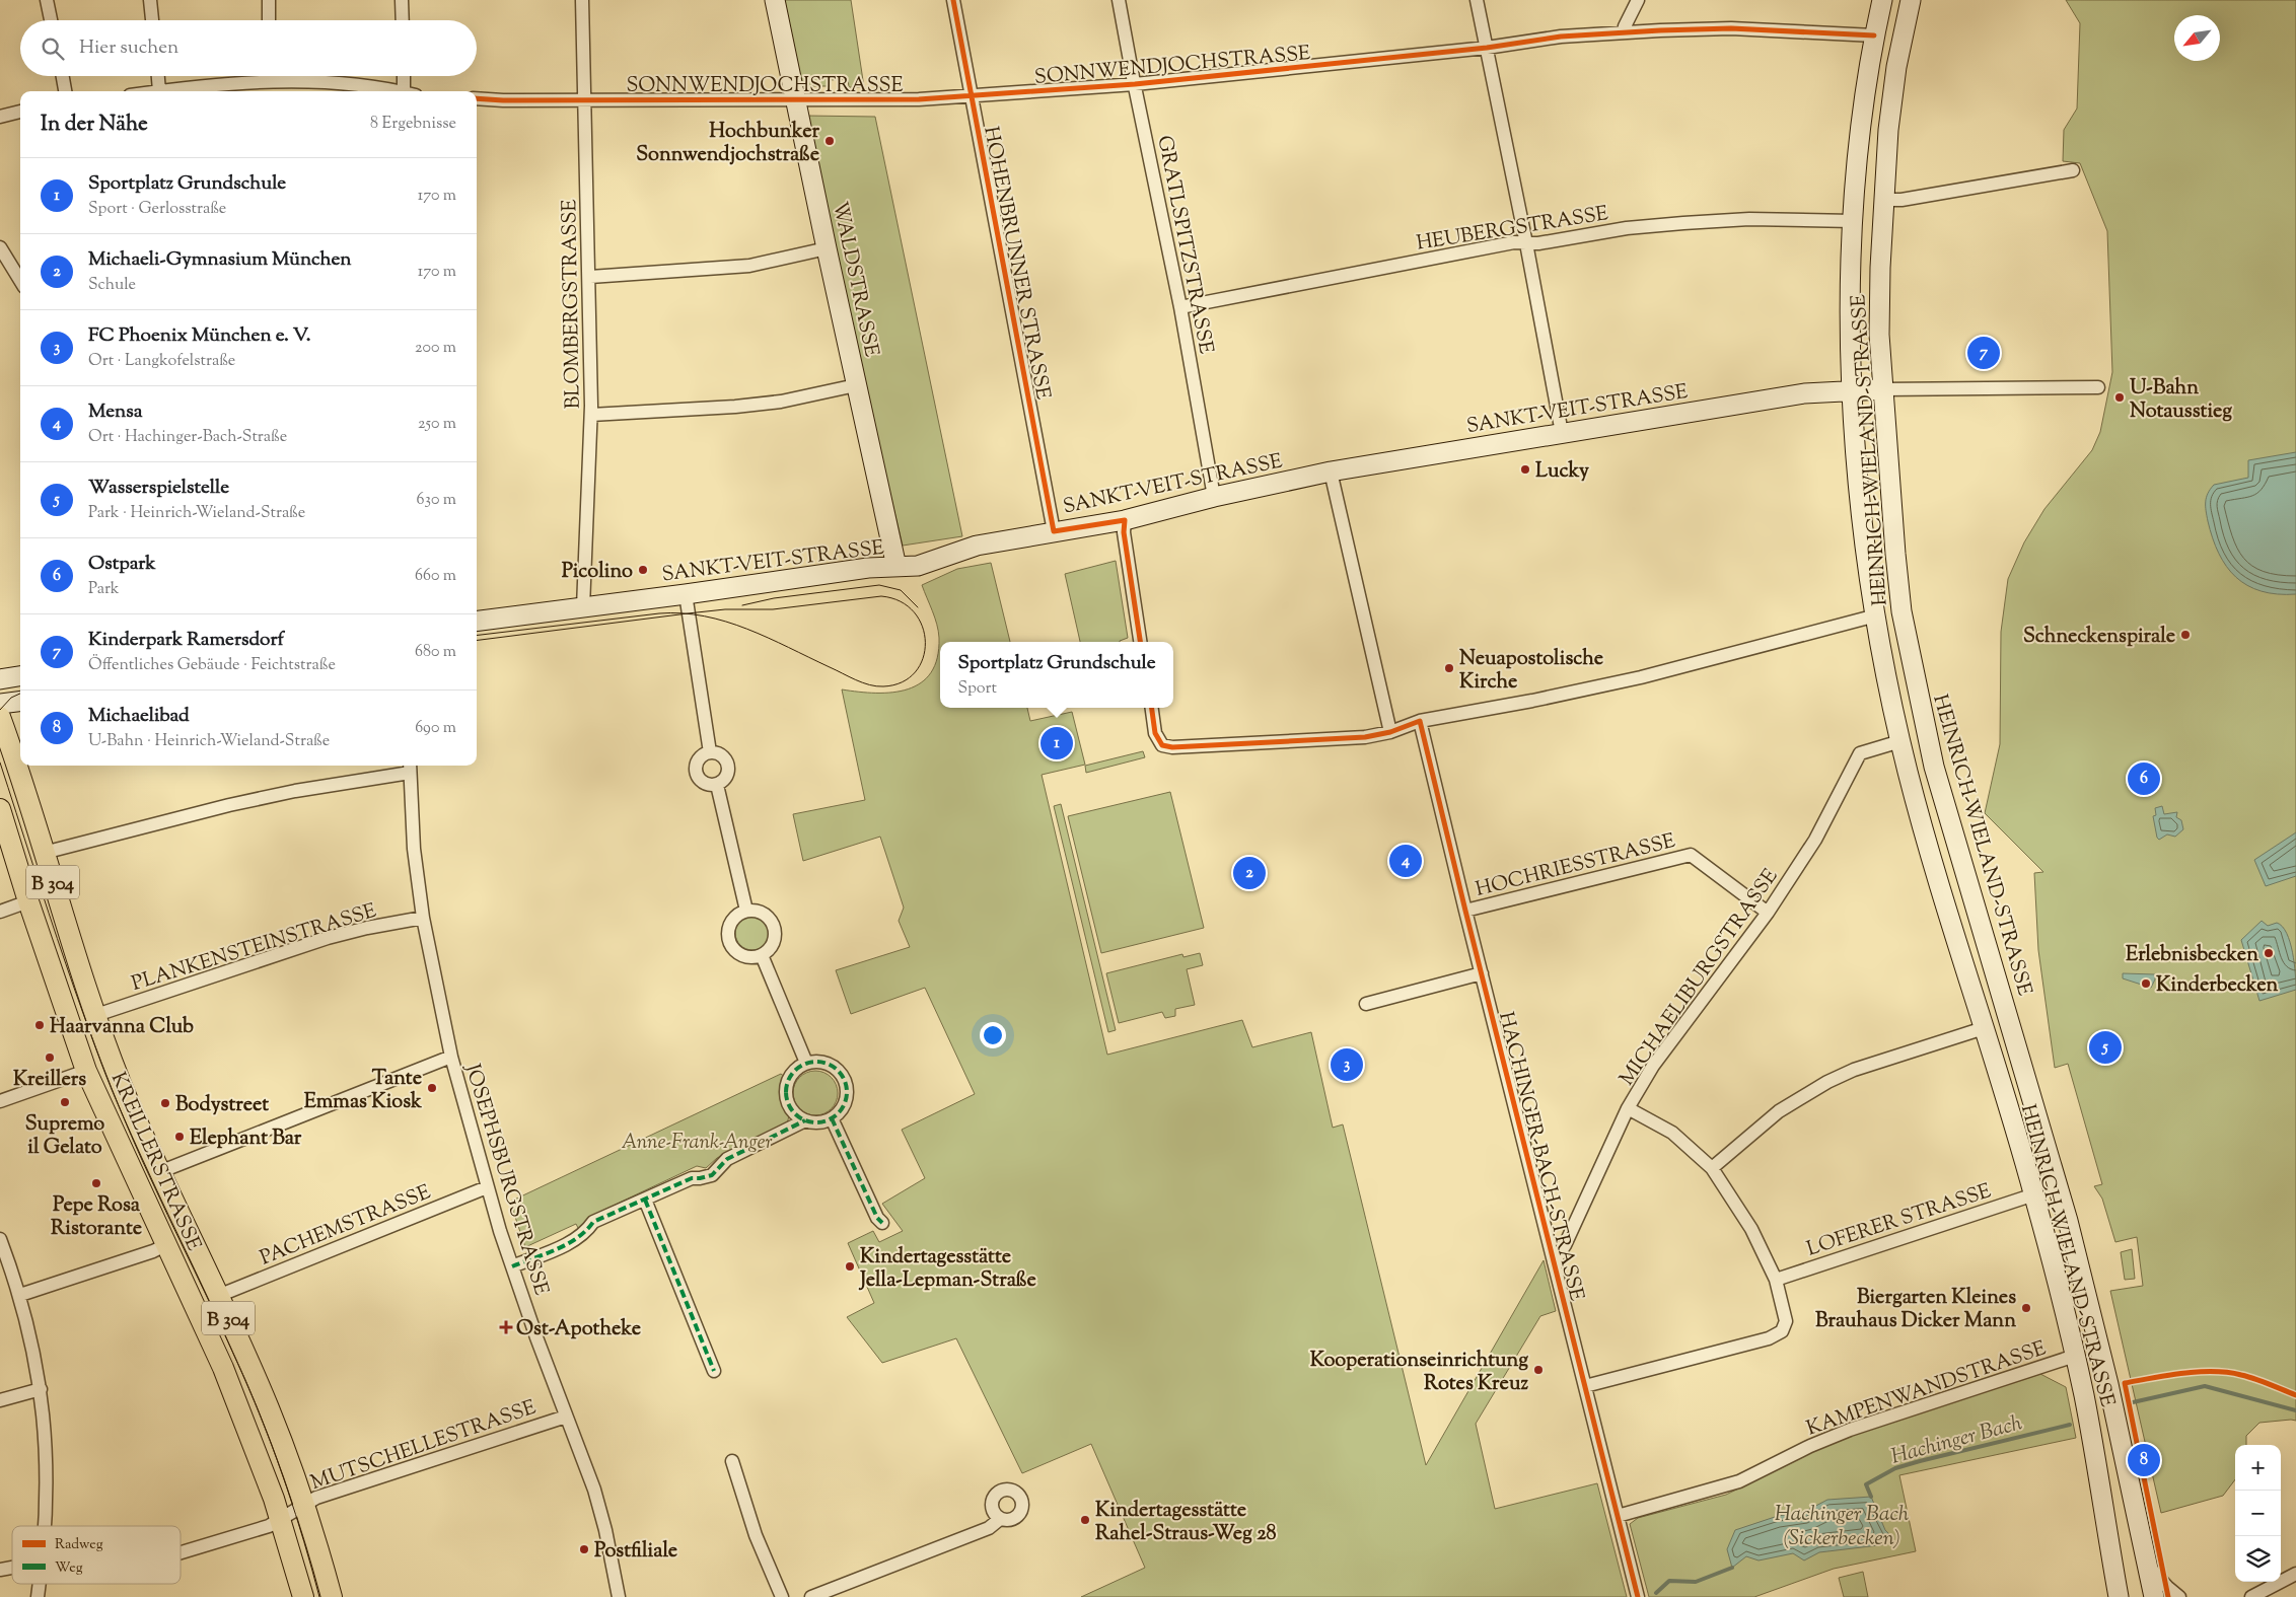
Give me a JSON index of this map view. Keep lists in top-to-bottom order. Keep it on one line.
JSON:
{"streets":{"main road":["WALDSTRASSE","SANKT-VEIT-STRASSE","HEINRICH-WIELAND-STRASSE","B 304","KREILLERSTRASSE"],"street":["SONNWENDJOCHSTRASSE","HEUBERGSTRASSE","GRATLSPITZSTRASSE","HOHENBRUNNER STRASSE","BLOMBERGSTRASSE","HOCHRIESSTRASSE","PLANKENSTEINSTRASSE","MICHAELIBURGSTRASSE","HACHINGER-BACH-STRASSE","JOSEPHSBURGSTRASSE","LOFERER STRASSE","PACHEMSTRASSE","KAMPENWANDSTRASSE","MUTSCHELLESTRASSE"]},"crossings":[["SONNWENDJOCHSTRASSE","GRATLSPITZSTRASSE"],["SONNWENDJOCHSTRASSE","HOHENBRUNNER STRASSE"],["SONNWENDJOCHSTRASSE","WALDSTRASSE"],["SONNWENDJOCHSTRASSE","BLOMBERGSTRASSE"],["SONNWENDJOCHSTRASSE","HEINRICH-WIELAND-STRASSE"],["HEUBERGSTRASSE","GRATLSPITZSTRASSE"],["HEUBERGSTRASSE","HEINRICH-WIELAND-STRASSE"],["GRATLSPITZSTRASSE","SANKT-VEIT-STRASSE"],["HOHENBRUNNER STRASSE","SANKT-VEIT-STRASSE"],["WALDSTRASSE","SANKT-VEIT-STRASSE"],["BLOMBERGSTRASSE","SANKT-VEIT-STRASSE"],["SANKT-VEIT-STRASSE","HEINRICH-WIELAND-STRASSE"],["HEINRICH-WIELAND-STRASSE","MICHAELIBURGSTRASSE"],["HEINRICH-WIELAND-STRASSE","LOFERER STRASSE"],["HEINRICH-WIELAND-STRASSE","KAMPENWANDSTRASSE"],["HOCHRIESSTRASSE","MICHAELIBURGSTRASSE"],["HOCHRIESSTRASSE","HACHINGER-BACH-STRASSE"],["PLANKENSTEINSTRASSE","KREILLERSTRASSE"],["PLANKENSTEINSTRASSE","JOSEPHSBURGSTRASSE"],["MICHAELIBURGSTRASSE","HACHINGER-BACH-STRASSE"],["HACHINGER-BACH-STRASSE","KAMPENWANDSTRASSE"],["KREILLERSTRASSE","PACHEMSTRASSE"],["KREILLERSTRASSE","MUTSCHELLESTRASSE"],["JOSEPHSBURGSTRASSE","PACHEMSTRASSE"],["JOSEPHSBURGSTRASSE","MUTSCHELLESTRASSE"]],"water":["Hachinger Bach","Hachinger Bach (Sickerbecken)"],"parks":["Anne-Frank-Anger"],"places":{"other":["Hochbunker Sonnwendjochstraße","U-Bahn Notausstieg","Lucky","Picolino","Schneckenspirale","Neuapostolische Kirche","Erlebnisbecken","Kinderbecken","Haarvanna Club","Kreillers","Tante Emmas Kiosk","Supremo il Gelato","Bodystreet","Elephant Bar","Pepe Rosa Ristorante","Kindertagesstätte Jella-Lepman-Straße","Biergarten Kleines Brauhaus Dicker Mann","Kooperationseinrichtung Rotes Kreuz","Kindertagesstätte Rahel-Straus-Weg 28","Postfiliale"],"health":["Ost-Apotheke"]},"legend":["Radweg","Weg"],"north":"bottom left","page":{"search":"Hier suchen","heading":["In der Nähe","8 Ergebnisse"],"list":[{"mark":"1","name":"Sportplatz Grundschule","note":"Sport · Gerlosstraße","value":"170 m"},{"mark":"2","name":"Michaeli-Gymnasium München","note":"Schule","value":"170 m"},{"mark":"3","name":"FC Phoenix München e. V.","note":"Ort · Langkofelstraße","value":"200 m"},{"mark":"4","name":"Mensa","note":"Ort · Hachinger-Bach-Straße","value":"250 m"},{"mark":"5","name":"Wasserspielstelle","note":"Park · Heinrich-Wieland-Straße","value":"630 m"},{"mark":"6","name":"Ostpark","note":"Park","value":"660 m"},{"mark":"7","name":"Kinderpark Ramersdorf","note":"Öffentliches Gebäude · Feichtstraße","value":"680 m"},{"mark":"8","name":"Michaelibad","note":"U-Bahn · Heinrich-Wieland-Straße","value":"690 m"}],"pins":["7","1","6","4","2","5","3","8"],"popup":["Sportplatz Grundschule","Sport"],"map_buttons":["+","−"]}}
